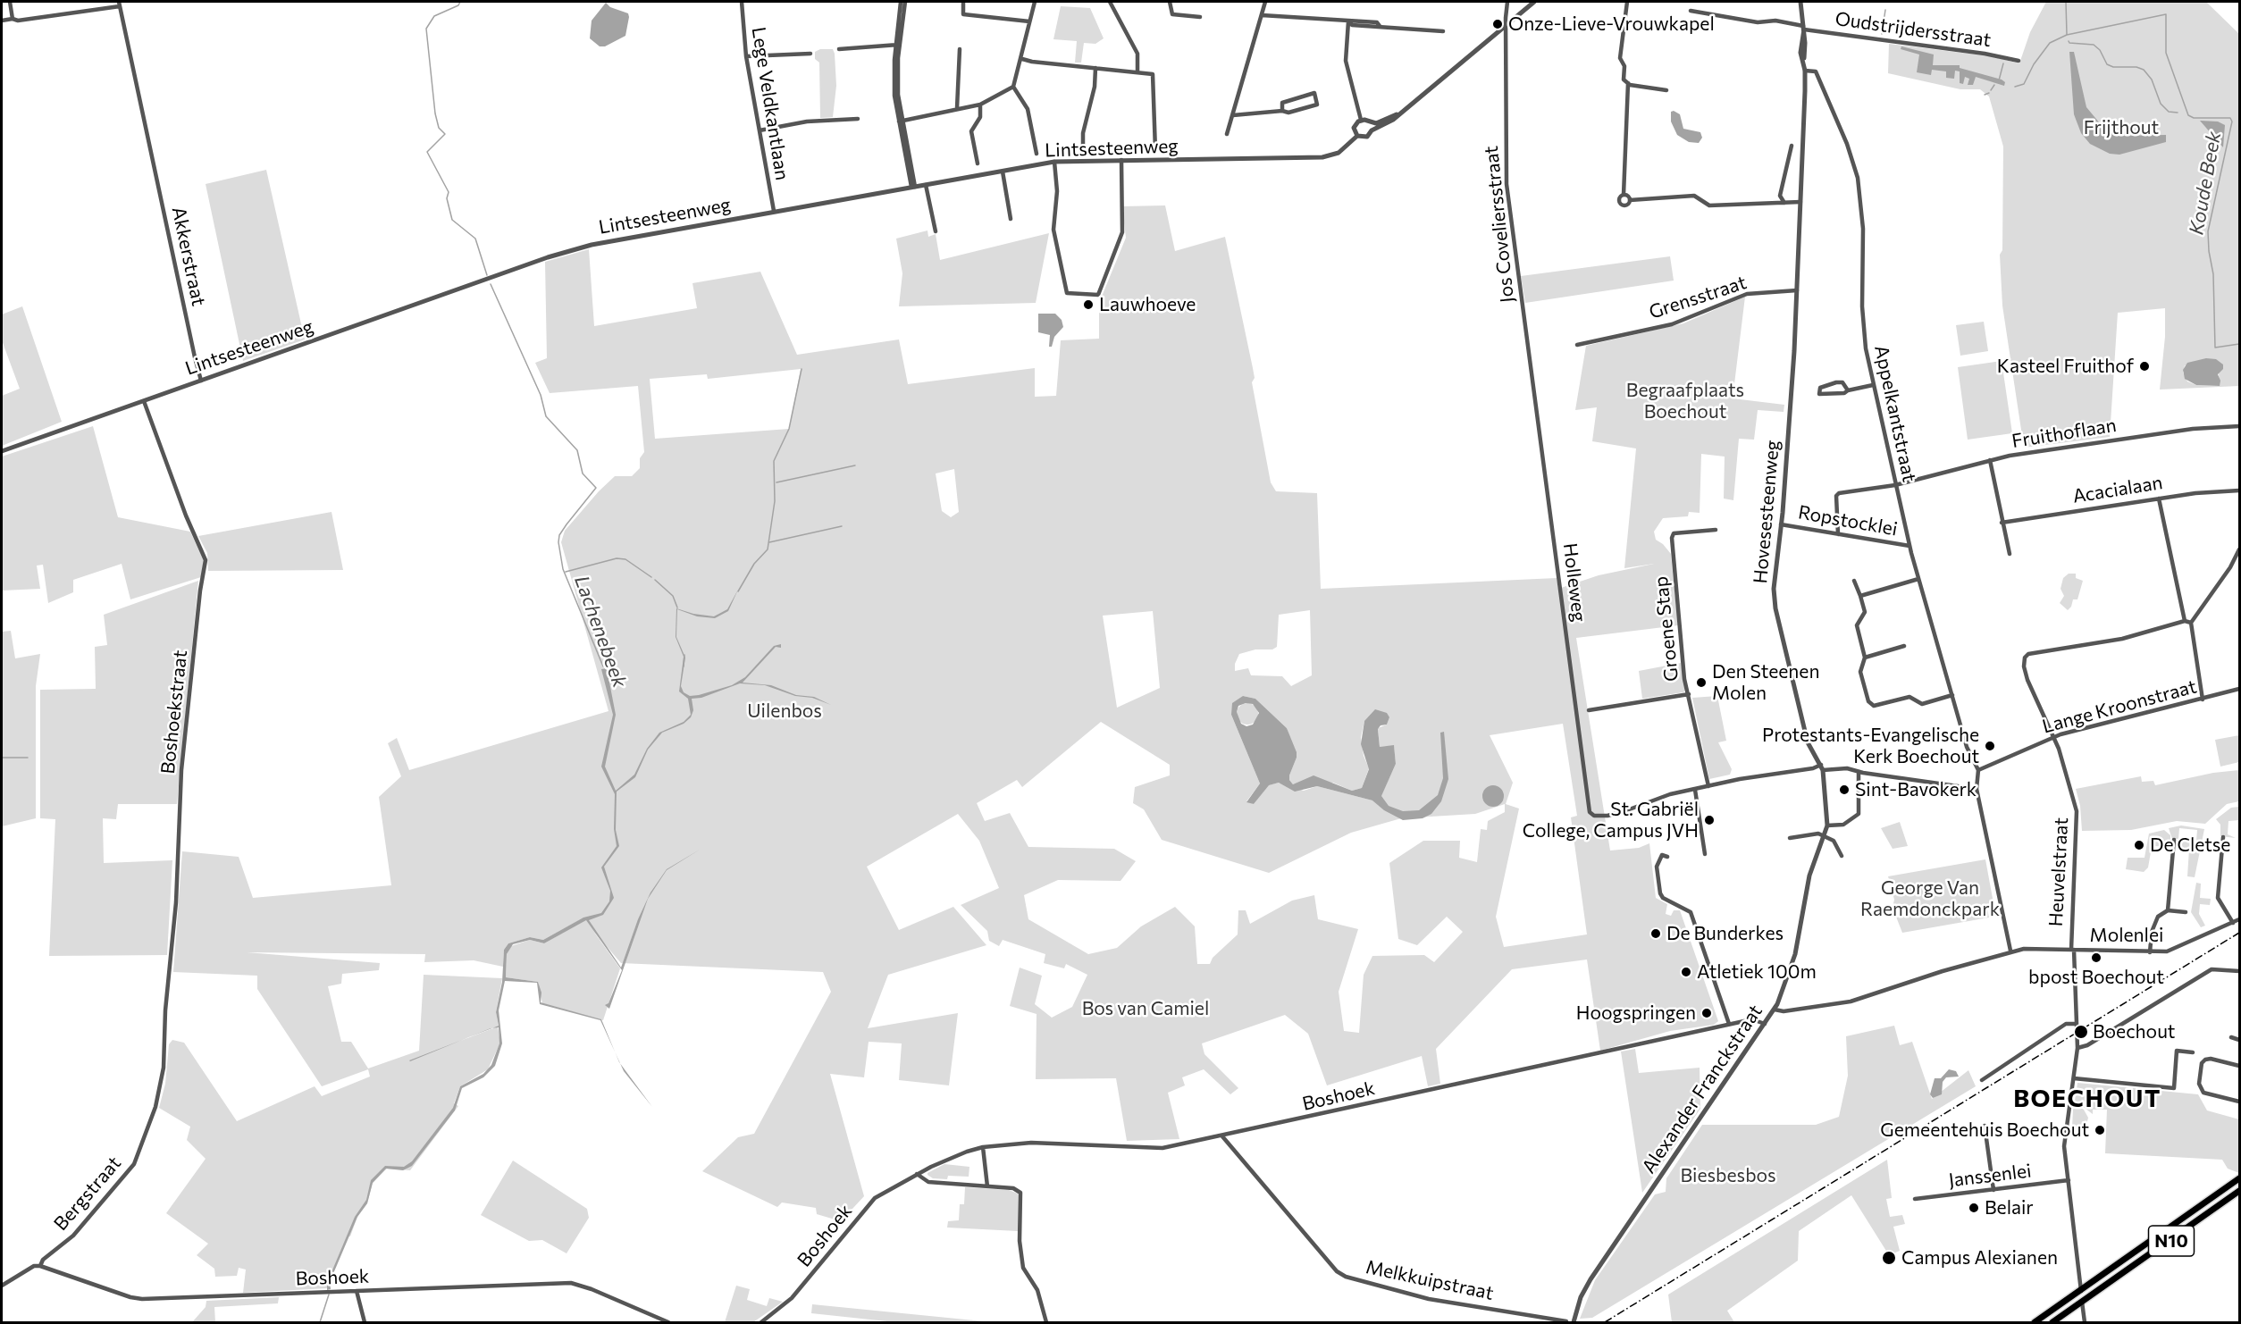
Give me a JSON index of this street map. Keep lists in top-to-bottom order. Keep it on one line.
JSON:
{"streets":{"main road":["N10"],"street":["Oudstrijdersstraat","Lege Veldkantlaan","Lintsesteenweg","Jos Coveliersstraat","Akkerstraat","Grensstraat","Appelkantstraat","Fruithoflaan","Acacialaan","Hovesesteenweg","Ropstocklei","Holleweg","Groene Stap","Lange Kroonstraat","Boshoekstraat","Heuvelstraat","Molenlei","Alexander Franckstraat","Boshoek","Janssenlei","Bergstraat","Melkkuipstraat"]},"crossings":[["Oudstrijdersstraat","Hovesesteenweg"],["Lege Veldkantlaan","Lintsesteenweg"],["Lintsesteenweg","Jos Coveliersstraat"],["Lintsesteenweg","Akkerstraat"],["Lintsesteenweg","Boshoekstraat"],["Jos Coveliersstraat","Holleweg"],["Grensstraat","Hovesesteenweg"],["Appelkantstraat","Fruithoflaan"],["Appelkantstraat","Hovesesteenweg"],["Appelkantstraat","Ropstocklei"],["Appelkantstraat","Lange Kroonstraat"],["Fruithoflaan","Ropstocklei"],["Hovesesteenweg","Ropstocklei"],["Lange Kroonstraat","Heuvelstraat"],["Boshoekstraat","Bergstraat"],["Heuvelstraat","Molenlei"],["Heuvelstraat","Janssenlei"],["Heuvelstraat","N10"],["Molenlei","Alexander Franckstraat"],["Alexander Franckstraat","Boshoek"],["Boshoek","Bergstraat"],["Boshoek","Melkkuipstraat"]],"districts":["BOECHOUT"],"water":["Koude Beek","Lachenebeek"],"parks":["Frijthout","Begraafplaats Boechout","Uilenbos","George Van Raemdonckpark","Bos van Camiel","Biesbesbos"],"places":["Onze-Lieve-Vrouwkapel","Lauwhoeve","Kasteel Fruithof","Den Steenen Molen","Protestants-Evangelische Kerk Boechout","Sint-Bavokerk","St. Gabriël College, Campus JVH","De Cletse","De Bunderkes","bpost Boechout","Atletiek 100m","Hoogspringen","Boechout","Gemeentehuis Boechout","Belair","Campus Alexianen"]}
